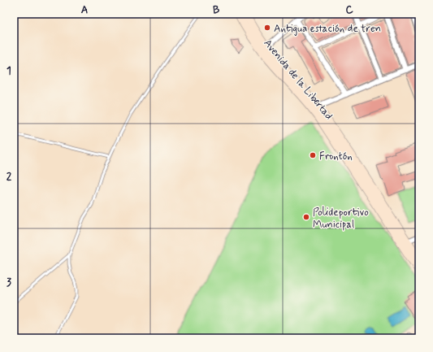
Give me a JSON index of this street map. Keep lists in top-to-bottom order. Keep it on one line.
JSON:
{"streets":{"main road":["Avenida de la Libertad"]},"places":["Antigua estación de tren","Frontón","Polideportivo Municipal"],"grid":{"columns":["A","B","C"],"rows":["1","2","3"]}}
